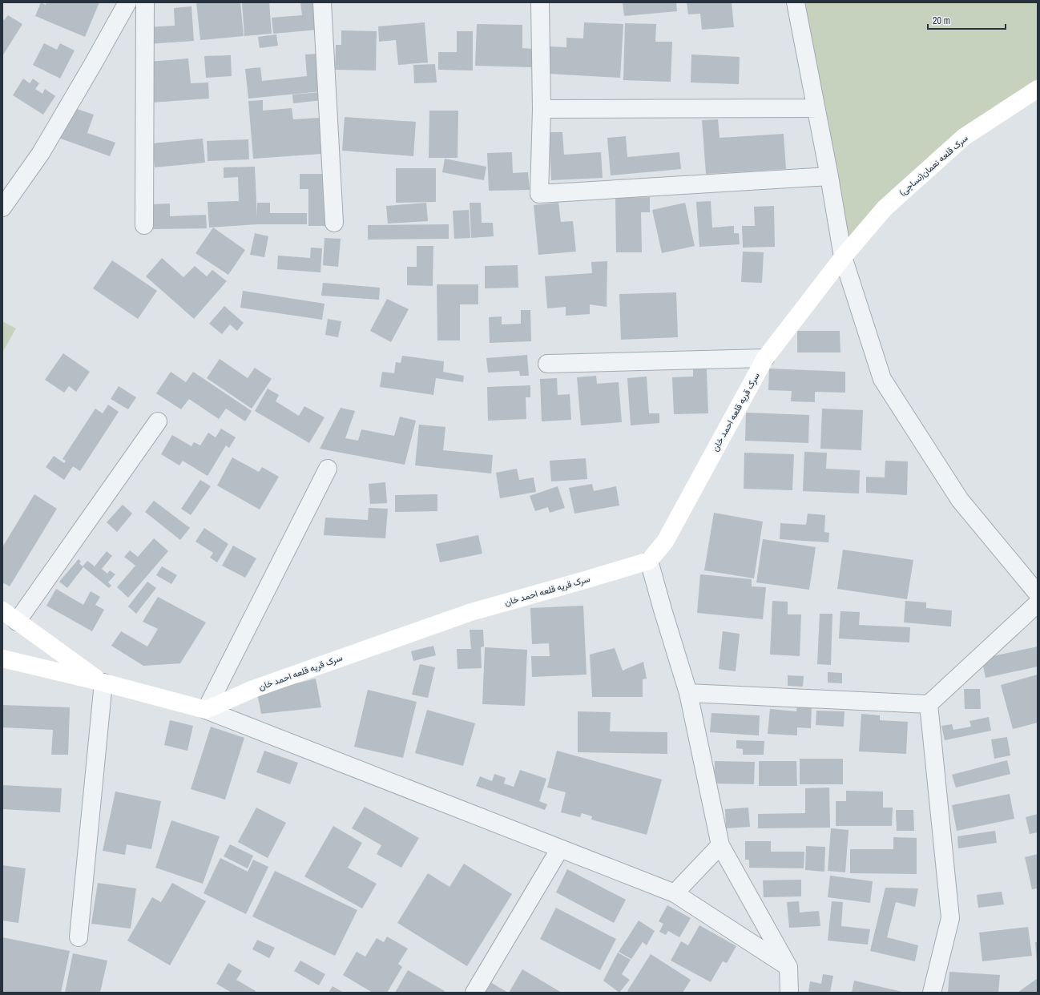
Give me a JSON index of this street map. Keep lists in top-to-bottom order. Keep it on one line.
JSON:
{"streets":{"street":["سرک قلعه نعمان(نساجی)","سرک قریه قلعه احمد خان"]},"crossings":[["سرک قلعه نعمان(نساجی)","سرک قریه قلعه احمد خان"]],"scale_bar":"20 m"}
